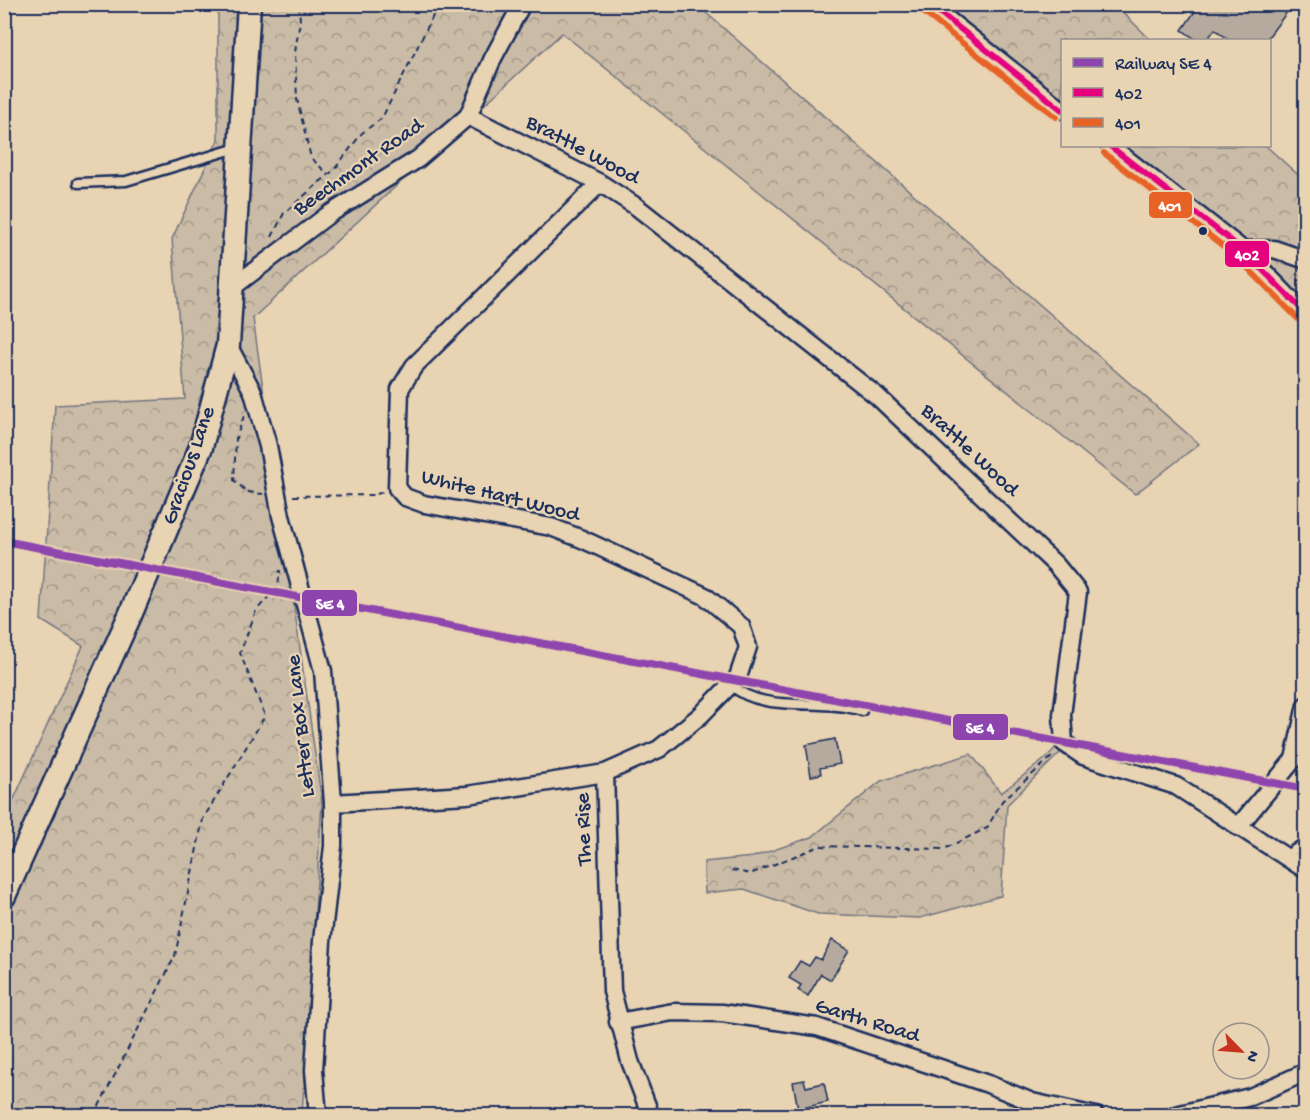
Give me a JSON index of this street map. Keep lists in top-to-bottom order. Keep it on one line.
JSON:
{"streets":{"street":["Brattle Wood","Beechmont Road","Gracious Lane","White Hart Wood","Letter Box Lane","The Rise","Garth Road"]},"crossings":[["Brattle Wood","Beechmont Road"],["Brattle Wood","White Hart Wood"],["Beechmont Road","Gracious Lane"],["Gracious Lane","Letter Box Lane"],["White Hart Wood","The Rise"],["Letter Box Lane","The Rise"],["The Rise","Garth Road"]],"lines":["transit line 402","transit line 401"],"legend":["Railway SE 4","402","401"],"north":"bottom right"}
